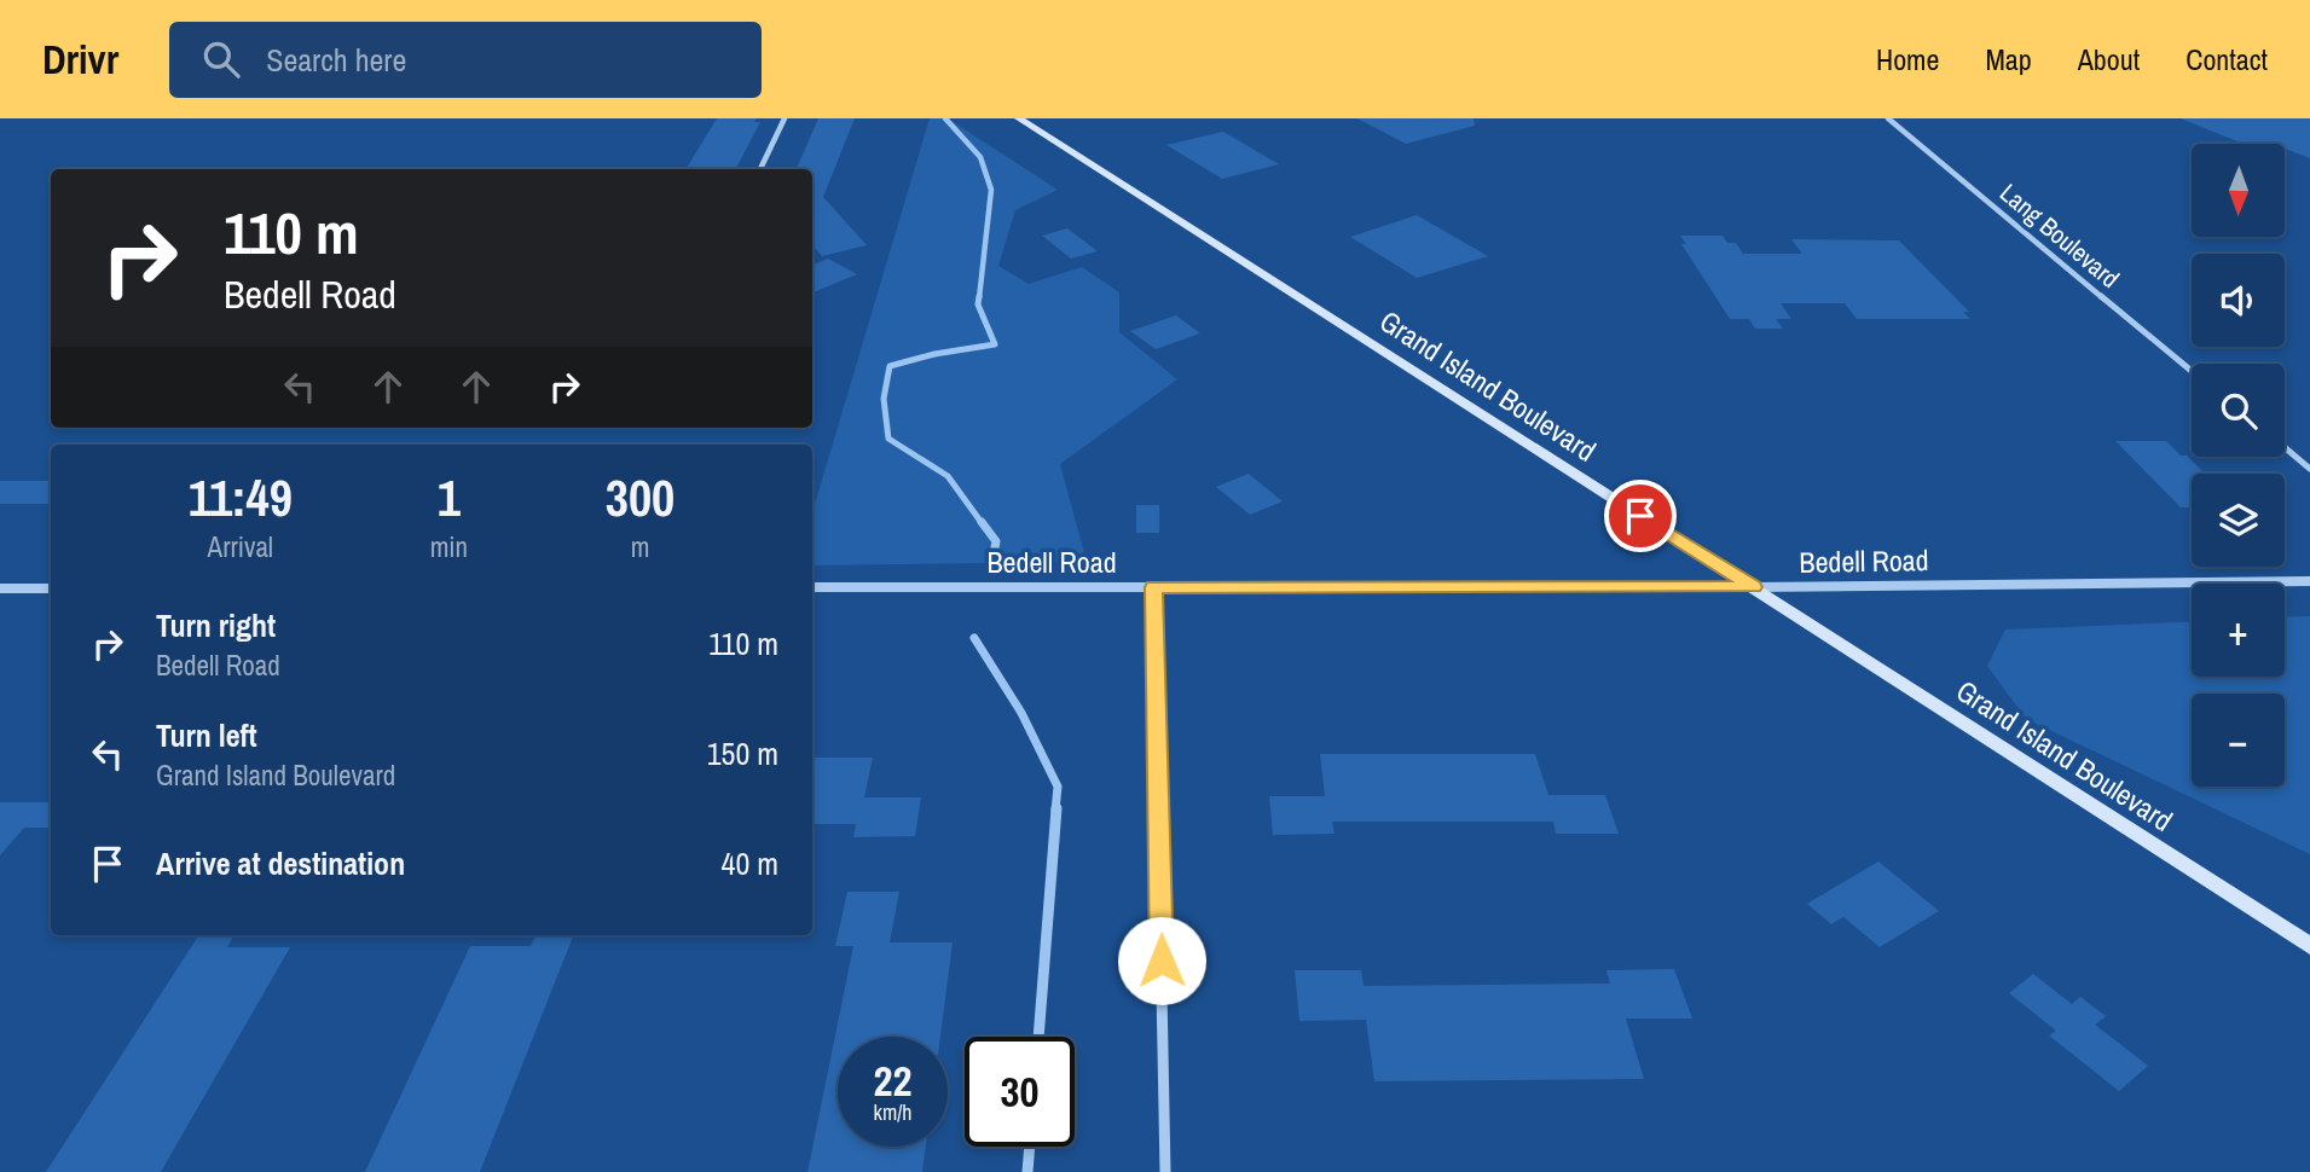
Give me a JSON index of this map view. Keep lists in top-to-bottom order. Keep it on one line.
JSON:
{"streets":{"main road":["Grand Island Boulevard"],"street":["Lang Boulevard","Bedell Road"]},"crossings":[["Grand Island Boulevard","Bedell Road"]],"north":"bottom","page":{"header":"Drivr","search":"Search here","nav":["Home","Map","About","Contact"],"map_buttons":["+","−"],"turn":["110 m","Bedell Road"],"eta":["11:49","Arrival","1","min","300","m"],"list":[{"name":"Turn right","note":"Bedell Road","value":"110 m"},{"name":"Turn left","note":"Grand Island Boulevard","value":"150 m"},{"name":"Arrive at destination","value":"40 m"}],"speed":"22 km/h","limit":"30"}}
